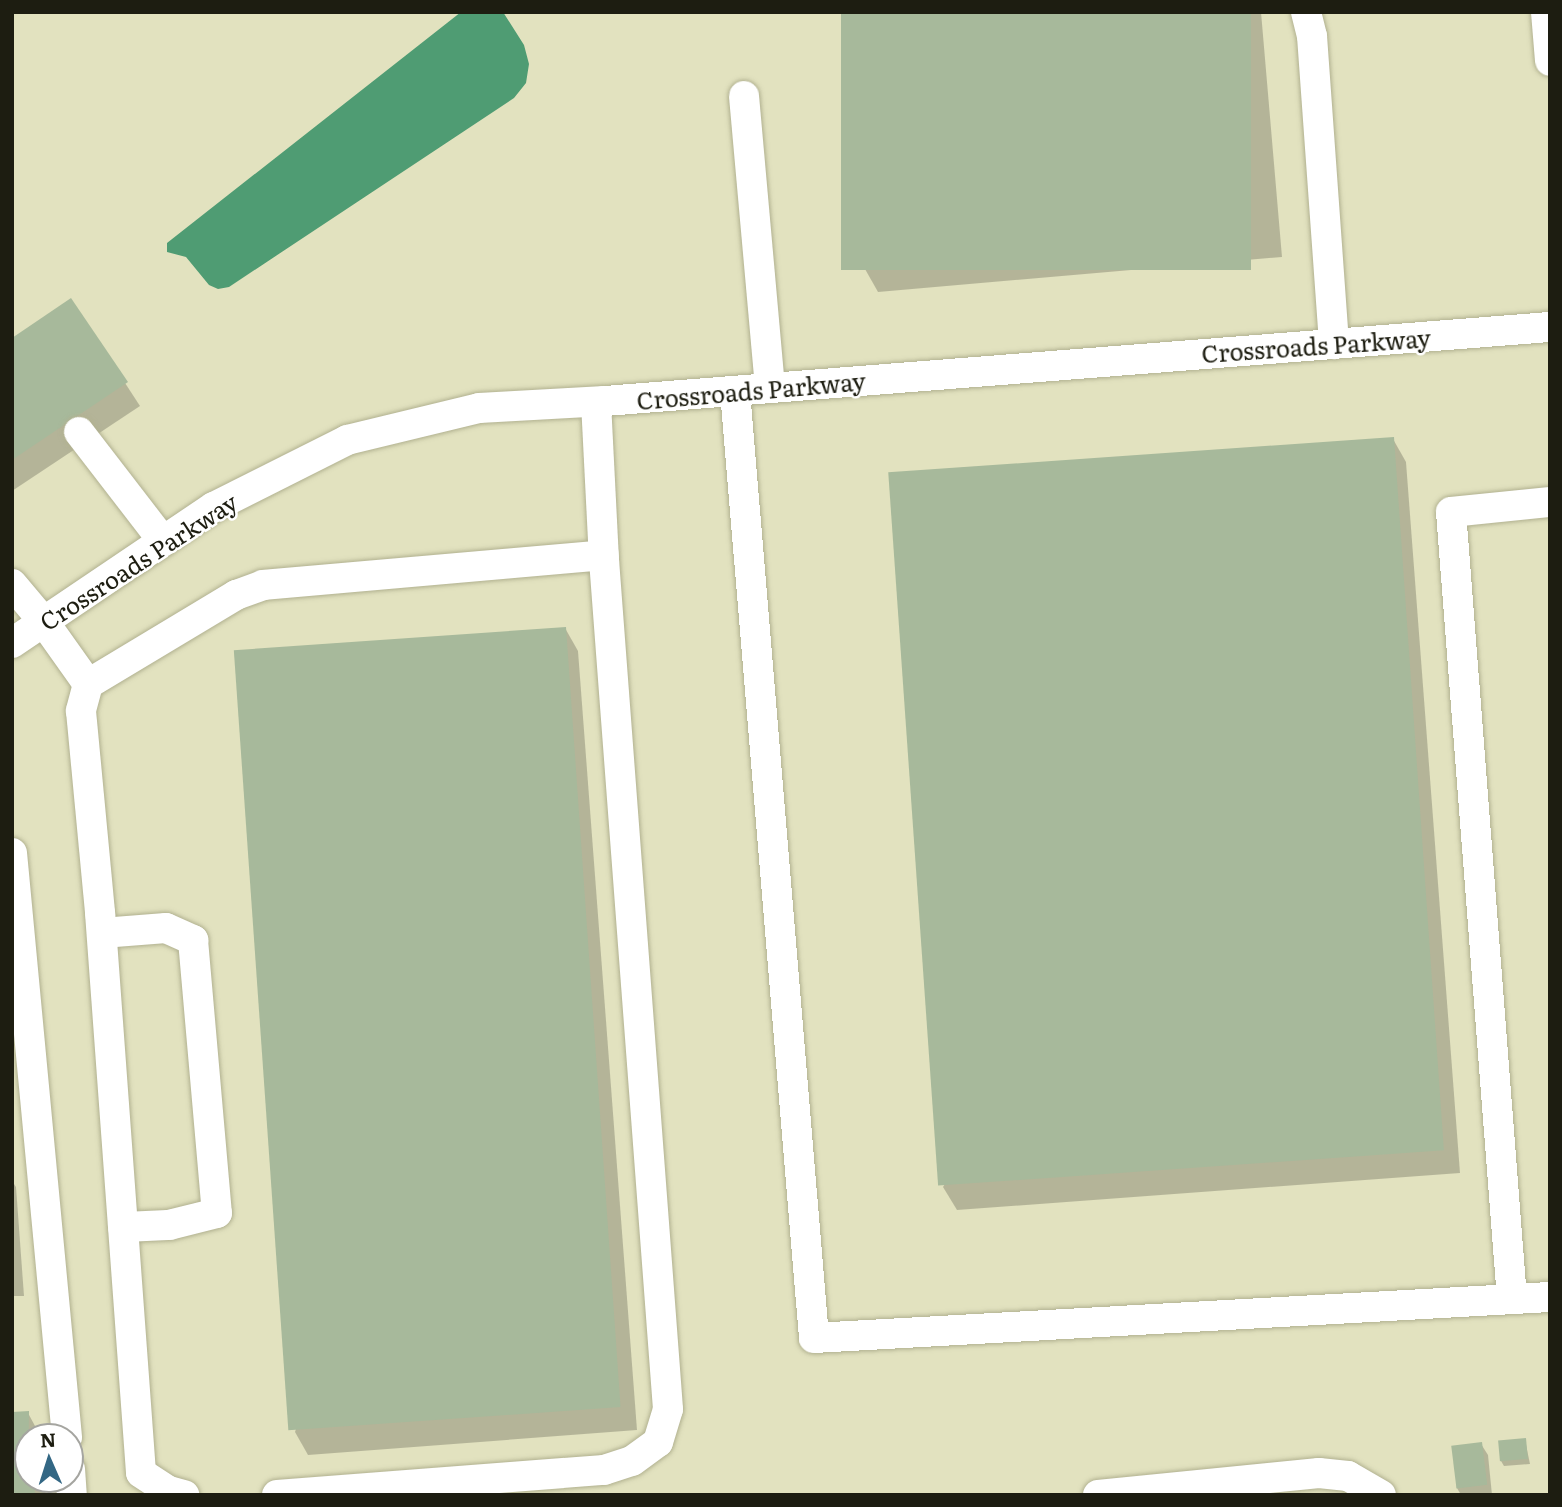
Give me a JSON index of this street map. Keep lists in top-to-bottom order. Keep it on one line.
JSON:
{"streets":{"street":["Crossroads Parkway"]},"north":"top"}
